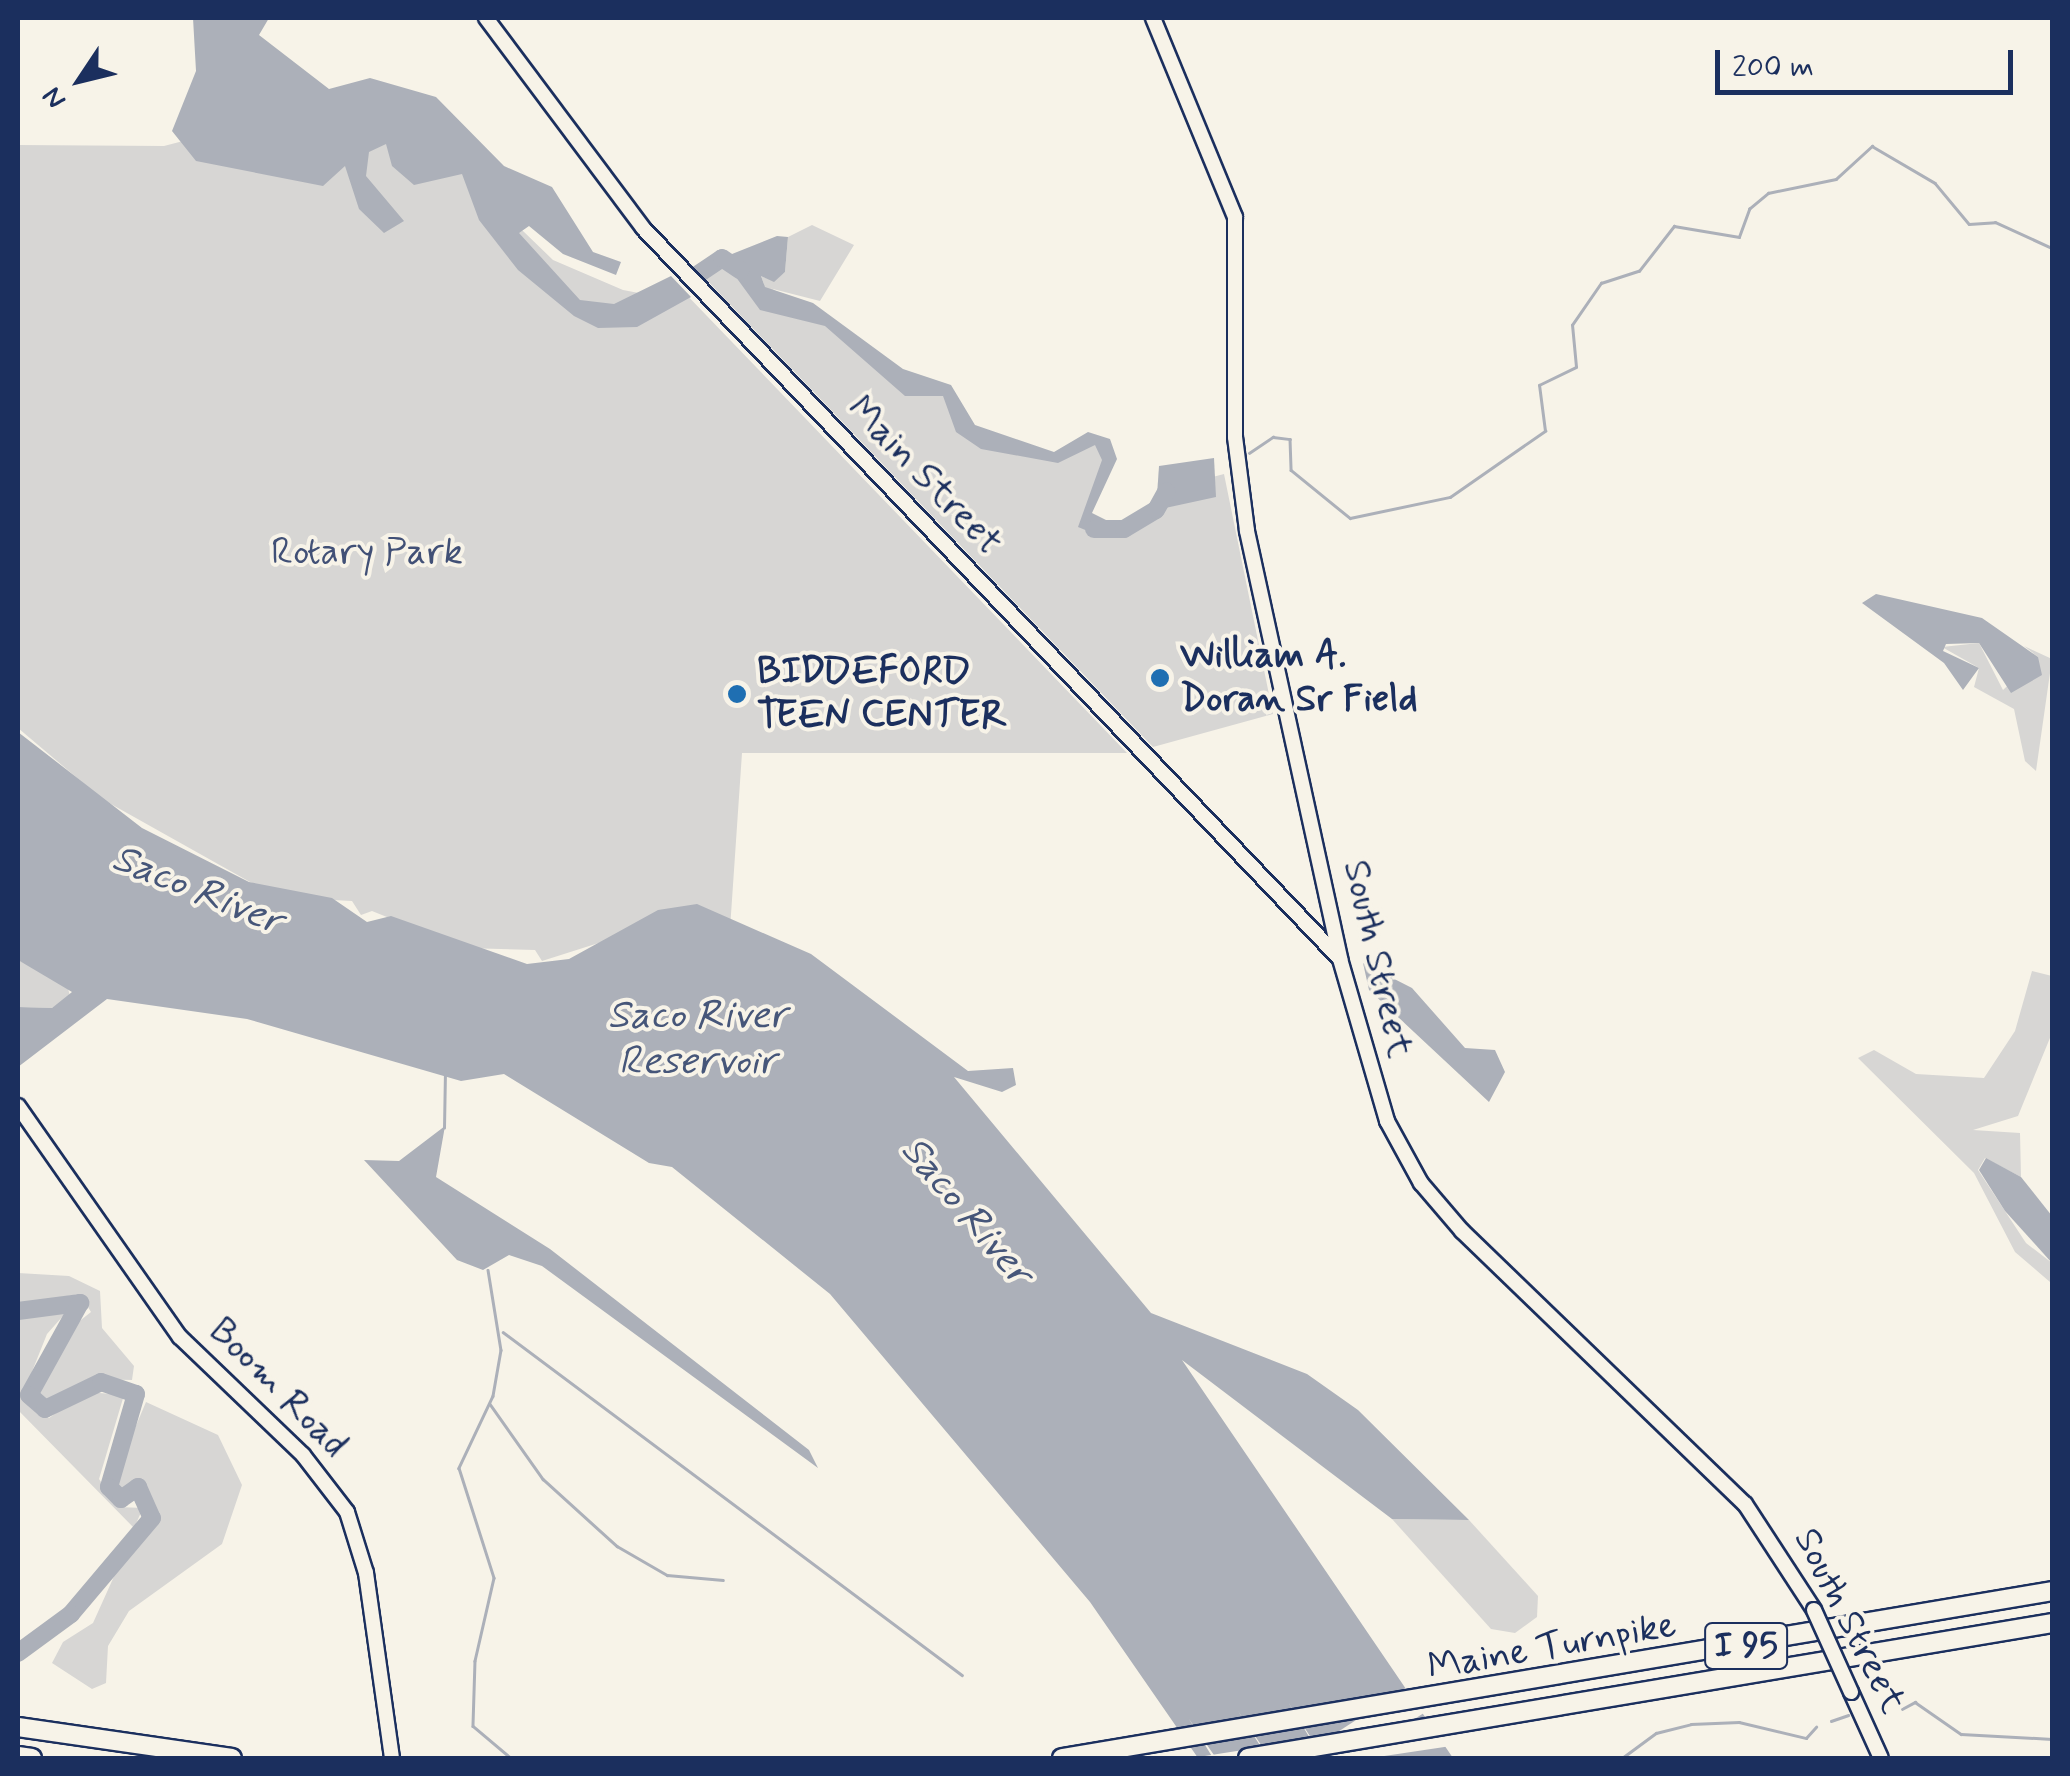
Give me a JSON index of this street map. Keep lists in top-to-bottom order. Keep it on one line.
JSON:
{"streets":{"highway":["I 95","Maine Turnpike"],"street":["Main Street","South Street","Boom Road"]},"crossings":[["Main Street","South Street"]],"water":["Saco River","Saco River Reservoir"],"parks":["Rotary Park"],"places":["William A. Doran Sr Field","BIDDEFORD TEEN CENTER"],"scale_bar":"200 m","north":"bottom left"}
